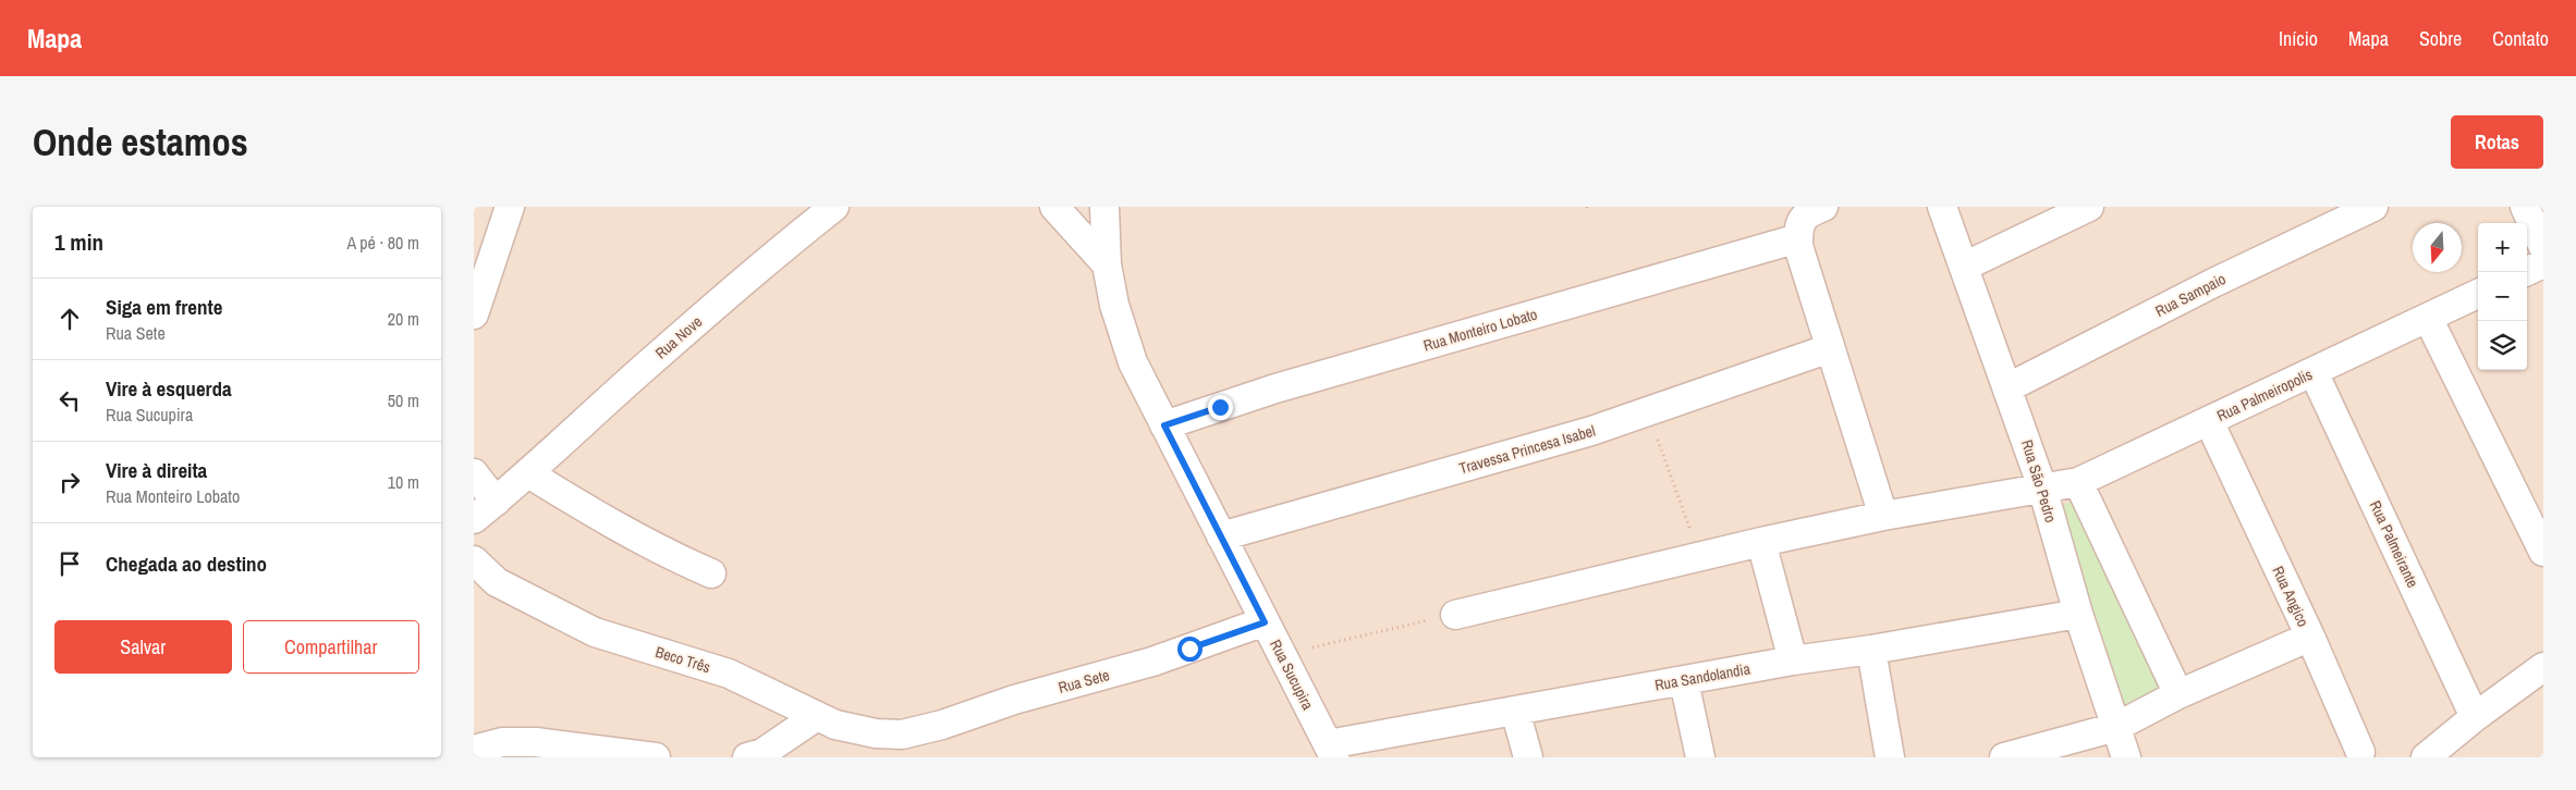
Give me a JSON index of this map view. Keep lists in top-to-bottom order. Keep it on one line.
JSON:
{"streets":{"street":["Rua Sampaio","Rua Monteiro Lobato","Rua Nove","Rua Palmeiropolis","Travessa Princesa Isabel","Rua São Pedro","Rua Palmeirante","Rua Angico","Beco Três","Rua Sucupira","Rua Sandolandia","Rua Sete"]},"crossings":[["Rua Sampaio","Rua São Pedro"],["Rua Monteiro Lobato","Rua Sucupira"],["Rua Palmeiropolis","Rua São Pedro"],["Rua Palmeiropolis","Rua Palmeirante"],["Rua Palmeiropolis","Rua Angico"],["Travessa Princesa Isabel","Rua Sucupira"],["Rua São Pedro","Rua Sandolandia"],["Beco Três","Rua Sete"],["Rua Sucupira","Rua Sandolandia"],["Rua Sucupira","Rua Sete"]],"north":"bottom","page":{"header":"Mapa","nav":["Início","Mapa","Sobre","Contato"],"buttons":["Rotas",["Salvar","Compartilhar"]],"title":"Onde estamos","heading":["1 min","A pé · 80 m"],"map_buttons":["+","−"],"list":[["Siga em frente","Rua Sete","20 m"],["Vire à esquerda","Rua Sucupira","50 m"],["Vire à direita","Rua Monteiro Lobato","10 m"],"Chegada ao destino"]}}
